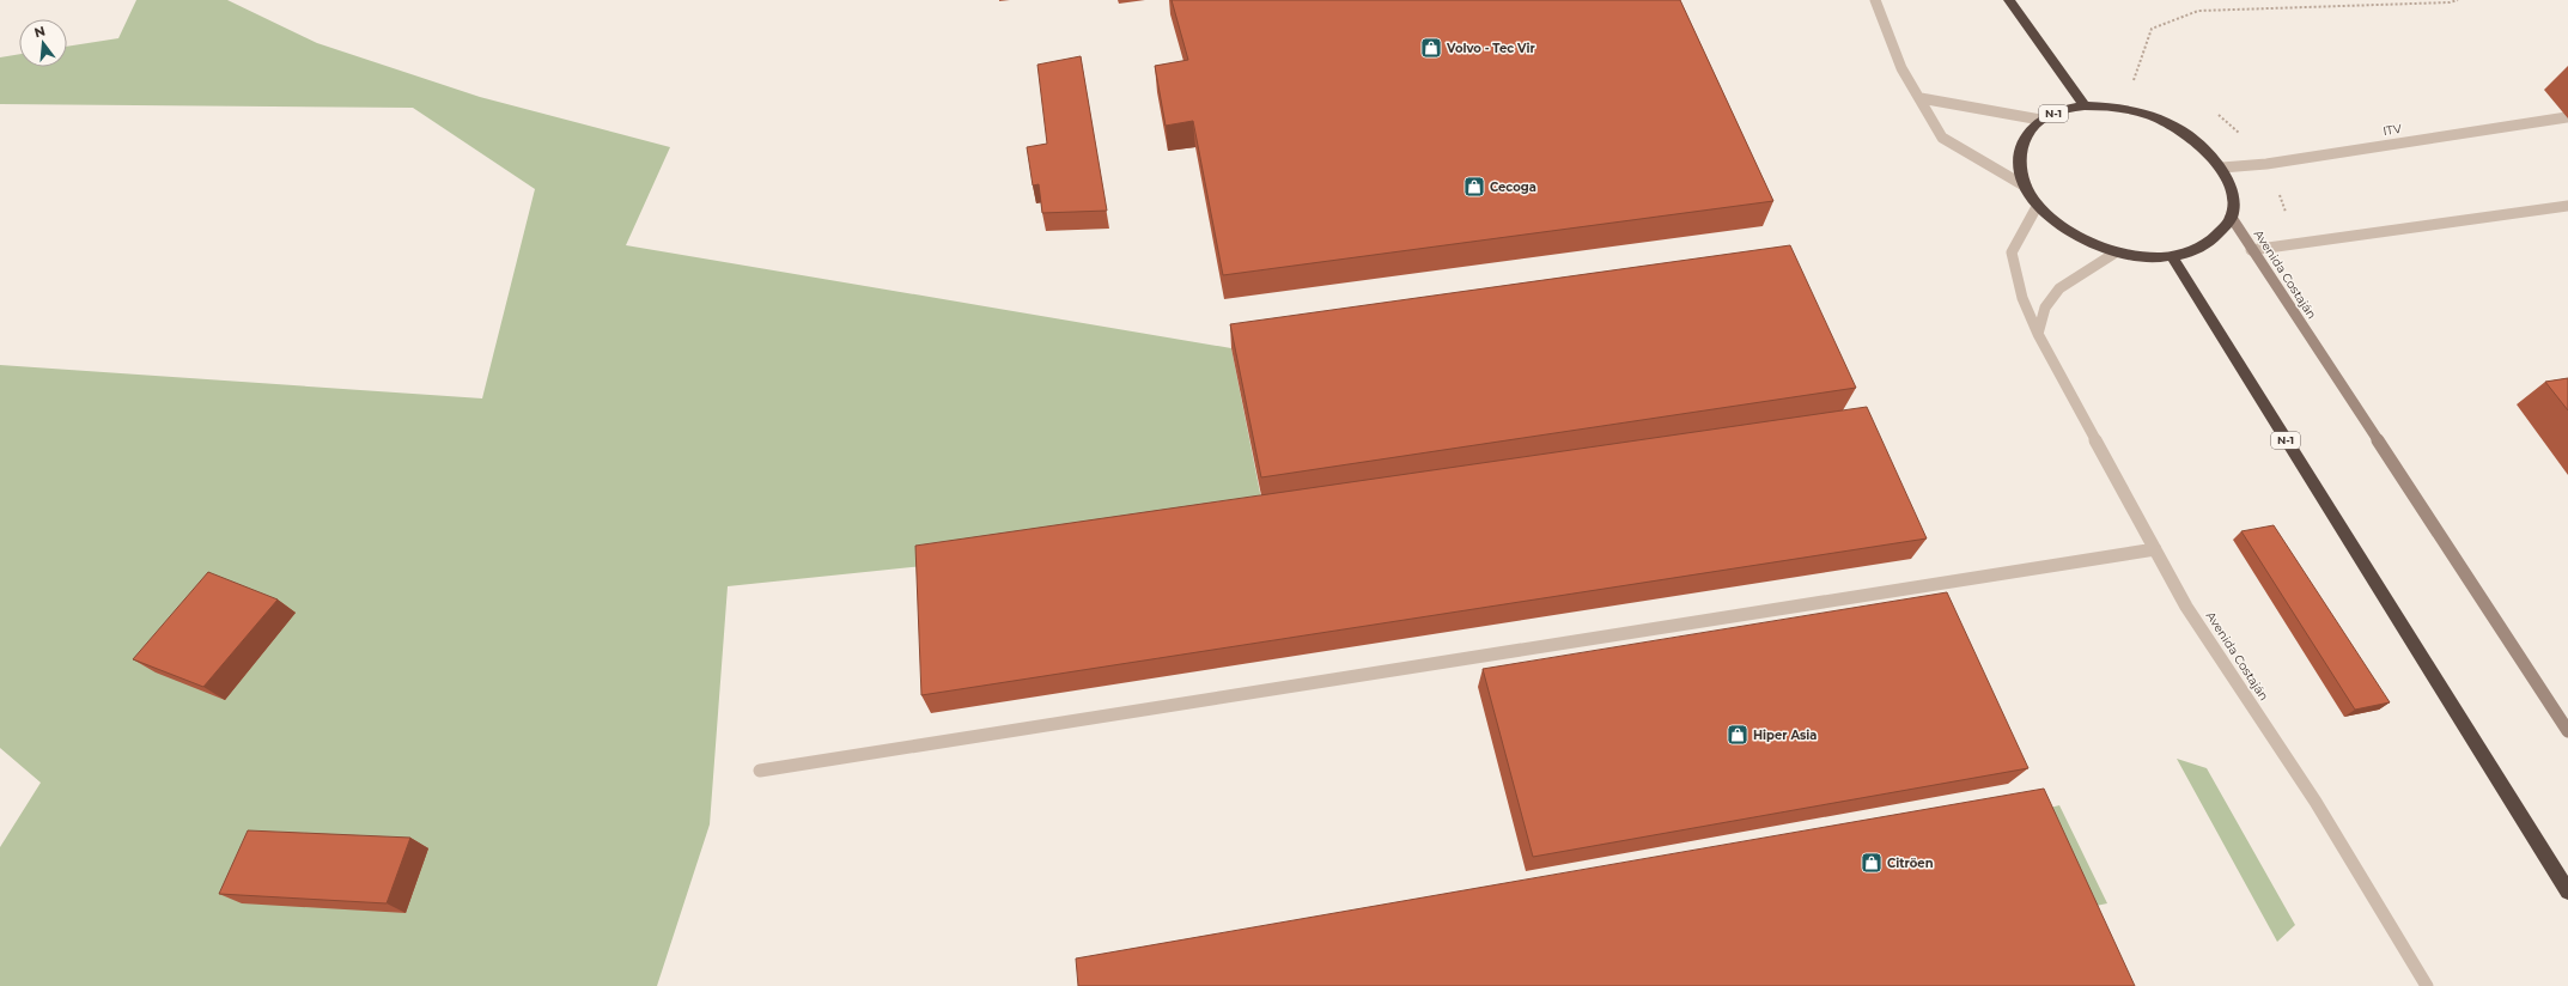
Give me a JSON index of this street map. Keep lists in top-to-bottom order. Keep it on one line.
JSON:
{"streets":{"highway":["N-1"],"street":["Avenida Costaján"],"lane":["ITV"]},"crossings":[["N-1","ITV"],["N-1","Avenida Costaján"]],"places":{"shop":["Volvo - Tec Vir","Cecoga","Hiper Asia","Citröen"]},"north":"top"}
